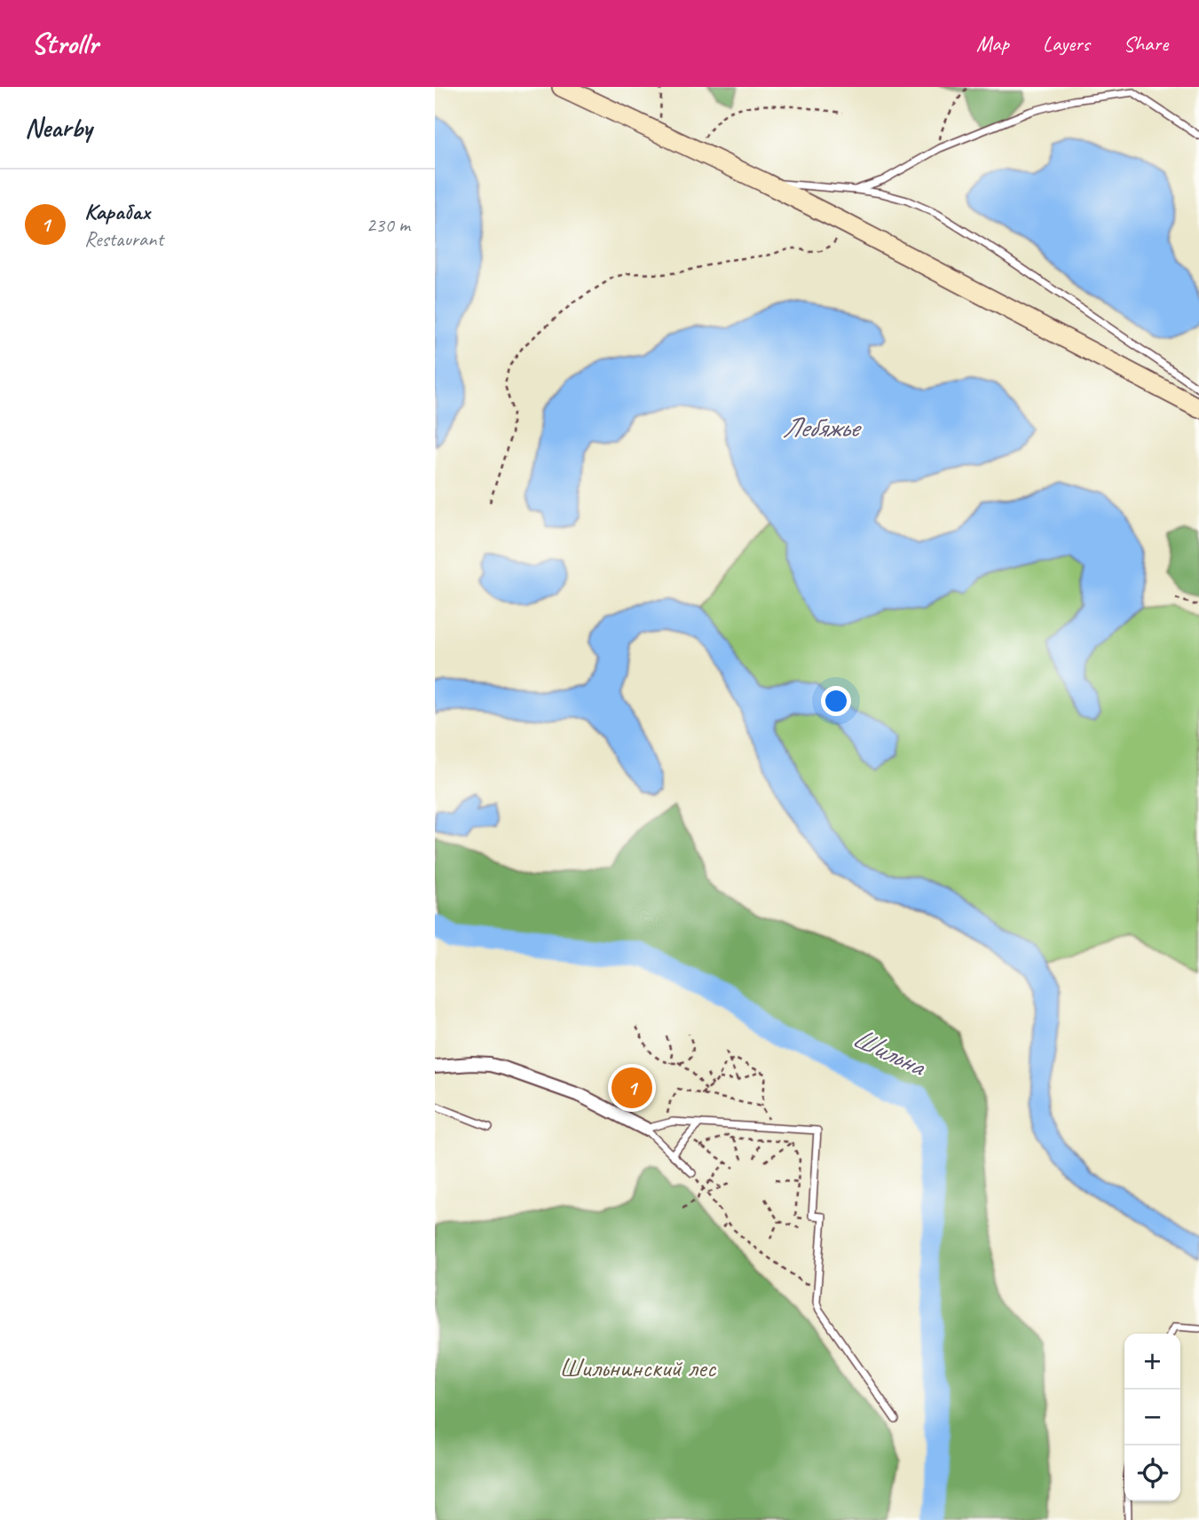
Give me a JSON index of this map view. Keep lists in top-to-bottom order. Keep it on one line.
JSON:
{"water":["Лебяжье","Шильна"],"parks":["Шильнинский лес"],"page":{"header":"Strollr","nav":["Map","Layers","Share"],"heading":"Nearby","list":[{"mark":"1","name":"Карабах","note":"Restaurant","value":"230 m"}],"pins":"1","map_buttons":["+","−"]}}
